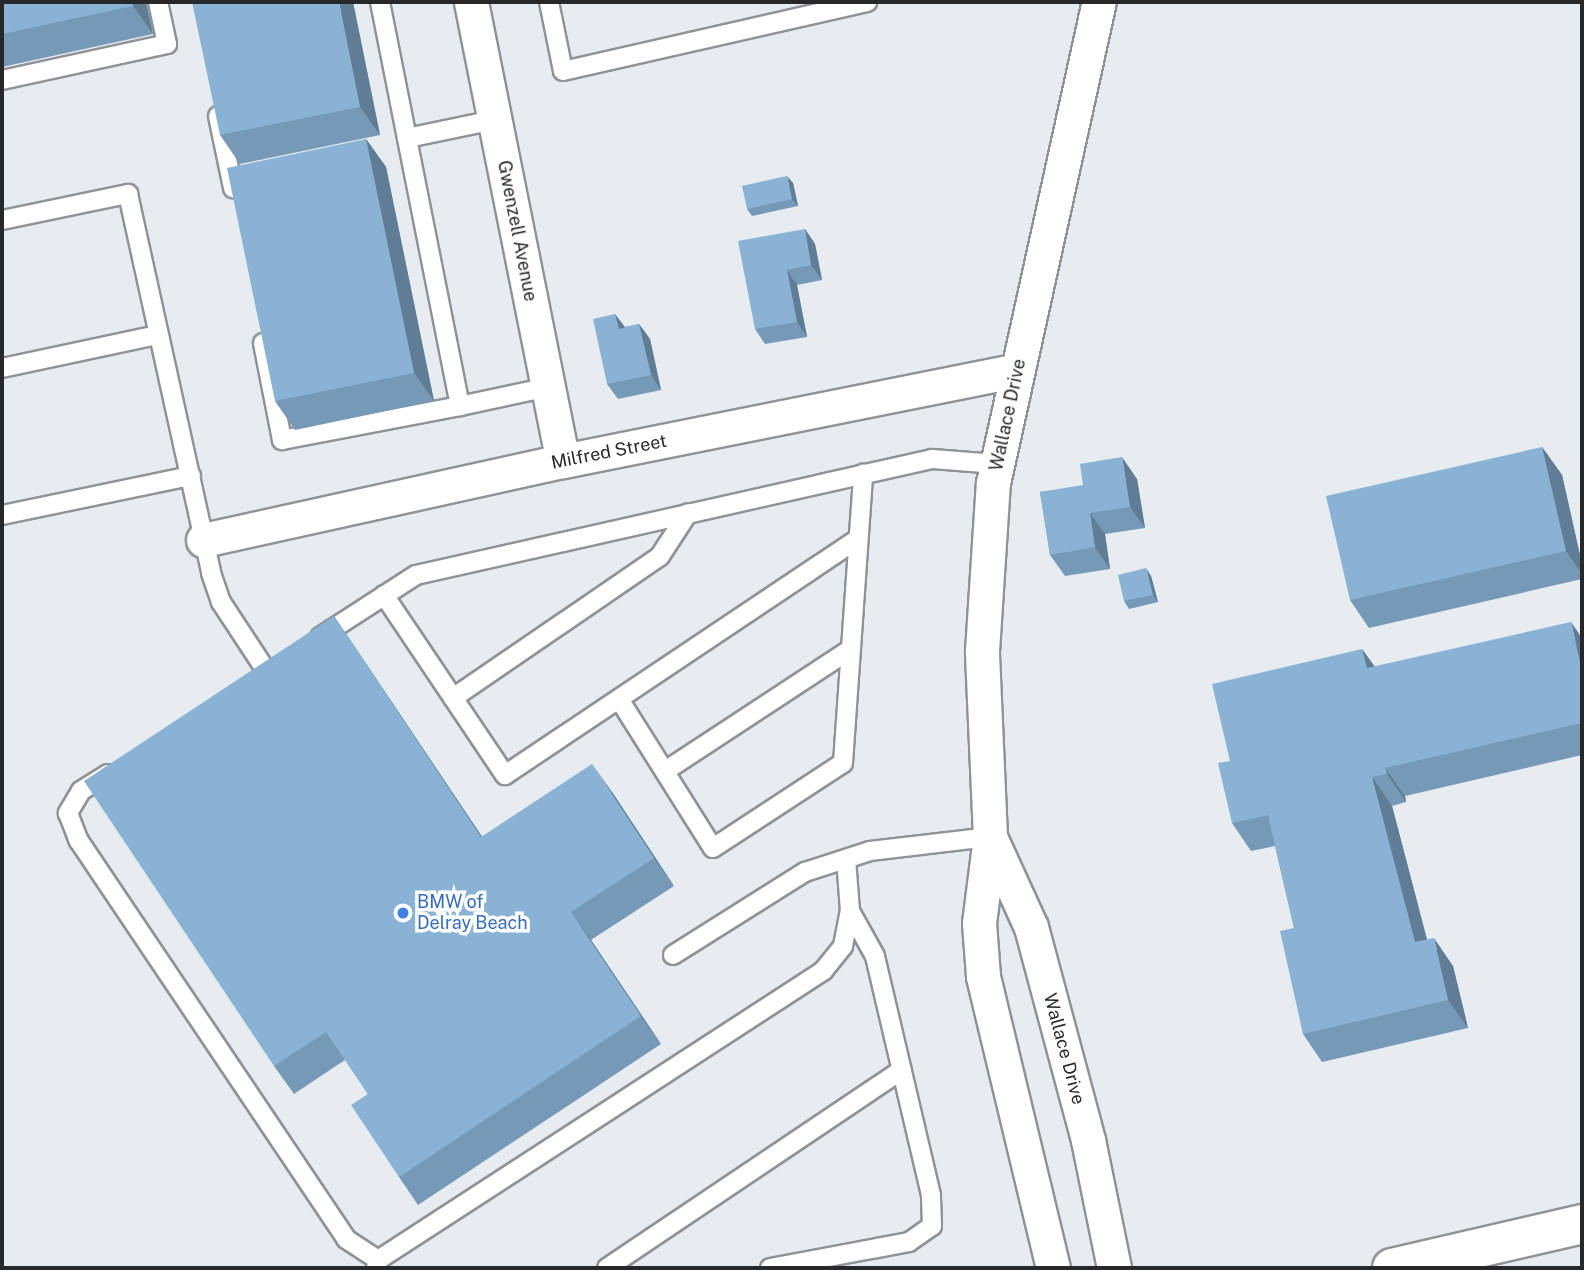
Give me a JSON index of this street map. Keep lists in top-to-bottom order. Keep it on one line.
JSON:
{"streets":{"street":["Gwenzell Avenue","Wallace Drive","Milfred Street"]},"crossings":[["Gwenzell Avenue","Milfred Street"],["Wallace Drive","Milfred Street"]],"places":["BMW of Delray Beach"]}
